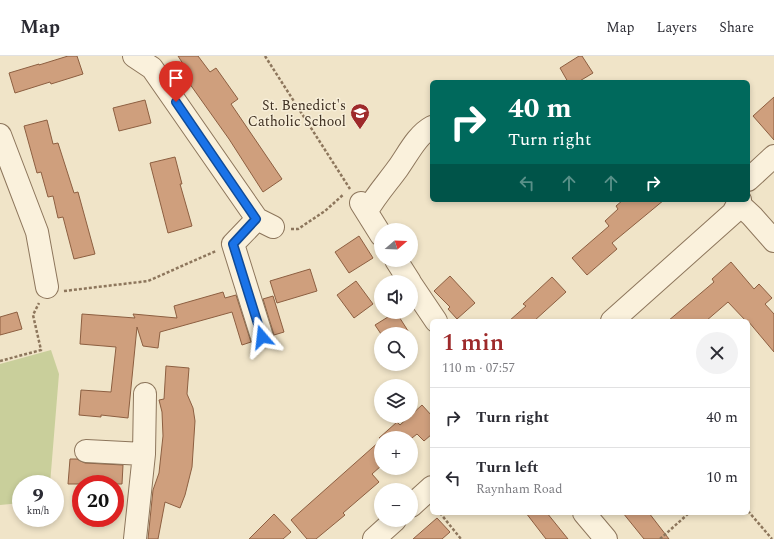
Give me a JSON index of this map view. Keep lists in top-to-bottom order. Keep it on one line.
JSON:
{"places":{"school or university":["St. Benedict's Catholic School"]},"north":"right","page":{"header":"Map","nav":["Map","Layers","Share"],"turn":["40 m","Turn right"],"map_buttons":["+","−"],"heading":["1 min","110 m · 07:57"],"list":[{"name":"Turn right","value":"40 m"},{"name":"Turn left","note":"Raynham Road","value":"10 m"}],"speed":"9 km/h","limit":"20"}}
